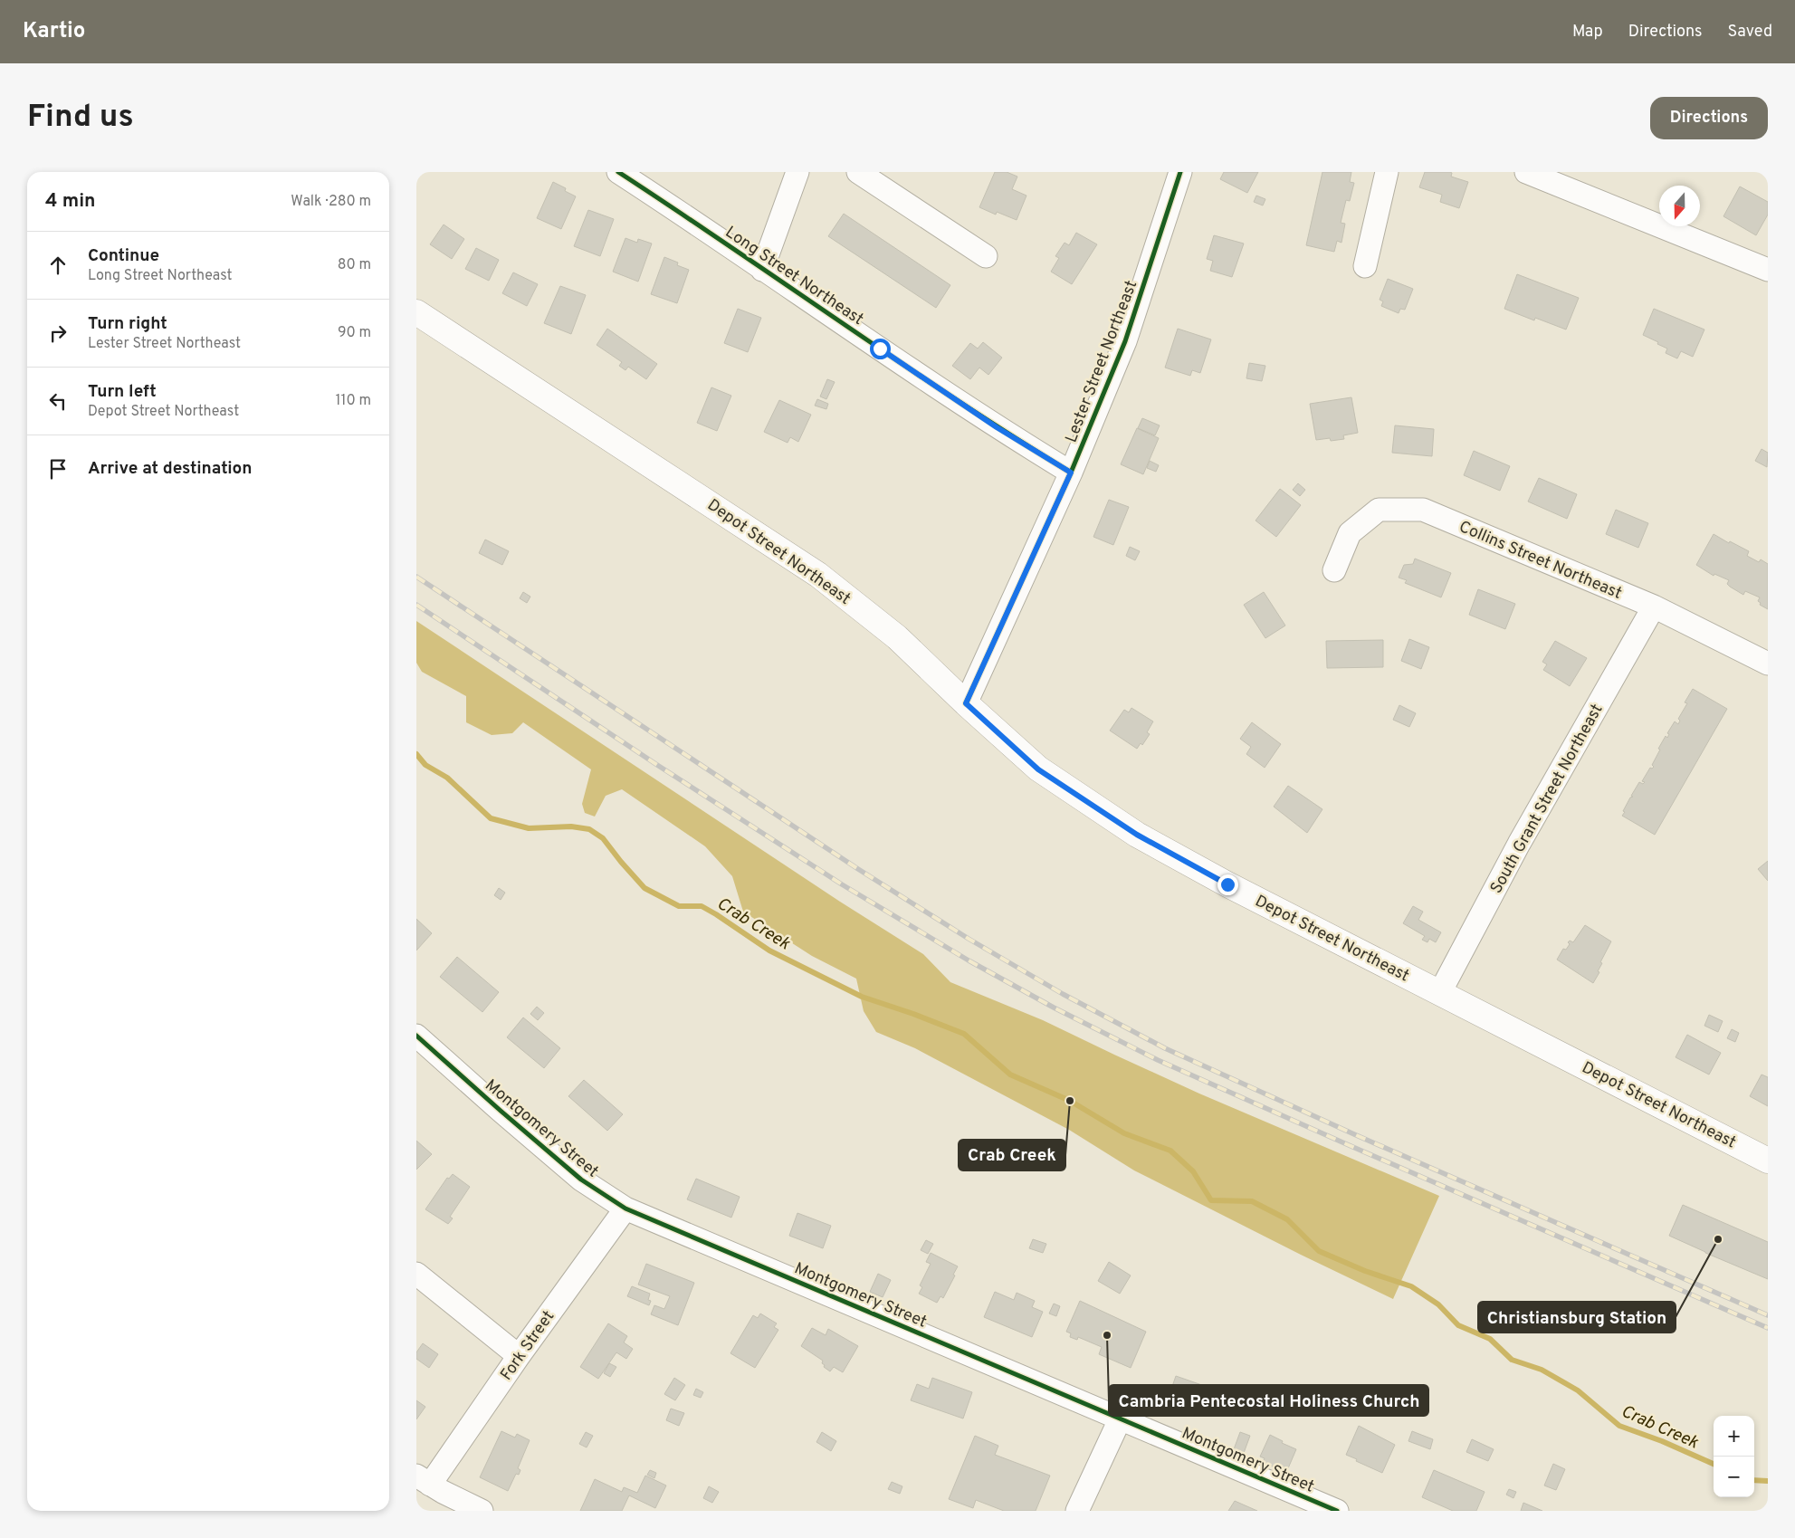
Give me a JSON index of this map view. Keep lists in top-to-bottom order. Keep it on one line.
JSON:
{"streets":{"main road":["Depot Street Northeast"],"street":["Long Street Northeast","Lester Street Northeast","Collins Street Northeast","South Grant Street Northeast","Montgomery Street","Fork Street"]},"crossings":[["Long Street Northeast","Lester Street Northeast"],["Lester Street Northeast","Depot Street Northeast"],["Depot Street Northeast","South Grant Street Northeast"],["Collins Street Northeast","South Grant Street Northeast"],["Montgomery Street","Fork Street"]],"water":["Crab Creek"],"places":["Crab Creek","Christiansburg Station","Cambria Pentecostal Holiness Church"],"north":"bottom","page":{"header":"Kartio","nav":["Map","Directions","Saved"],"buttons":"Directions","title":"Find us","heading":["4 min","Walk · 280 m"],"list":[["Continue","Long Street Northeast","80 m"],["Turn right","Lester Street Northeast","90 m"],["Turn left","Depot Street Northeast","110 m"],"Arrive at destination"],"map_buttons":["+","−"]}}
